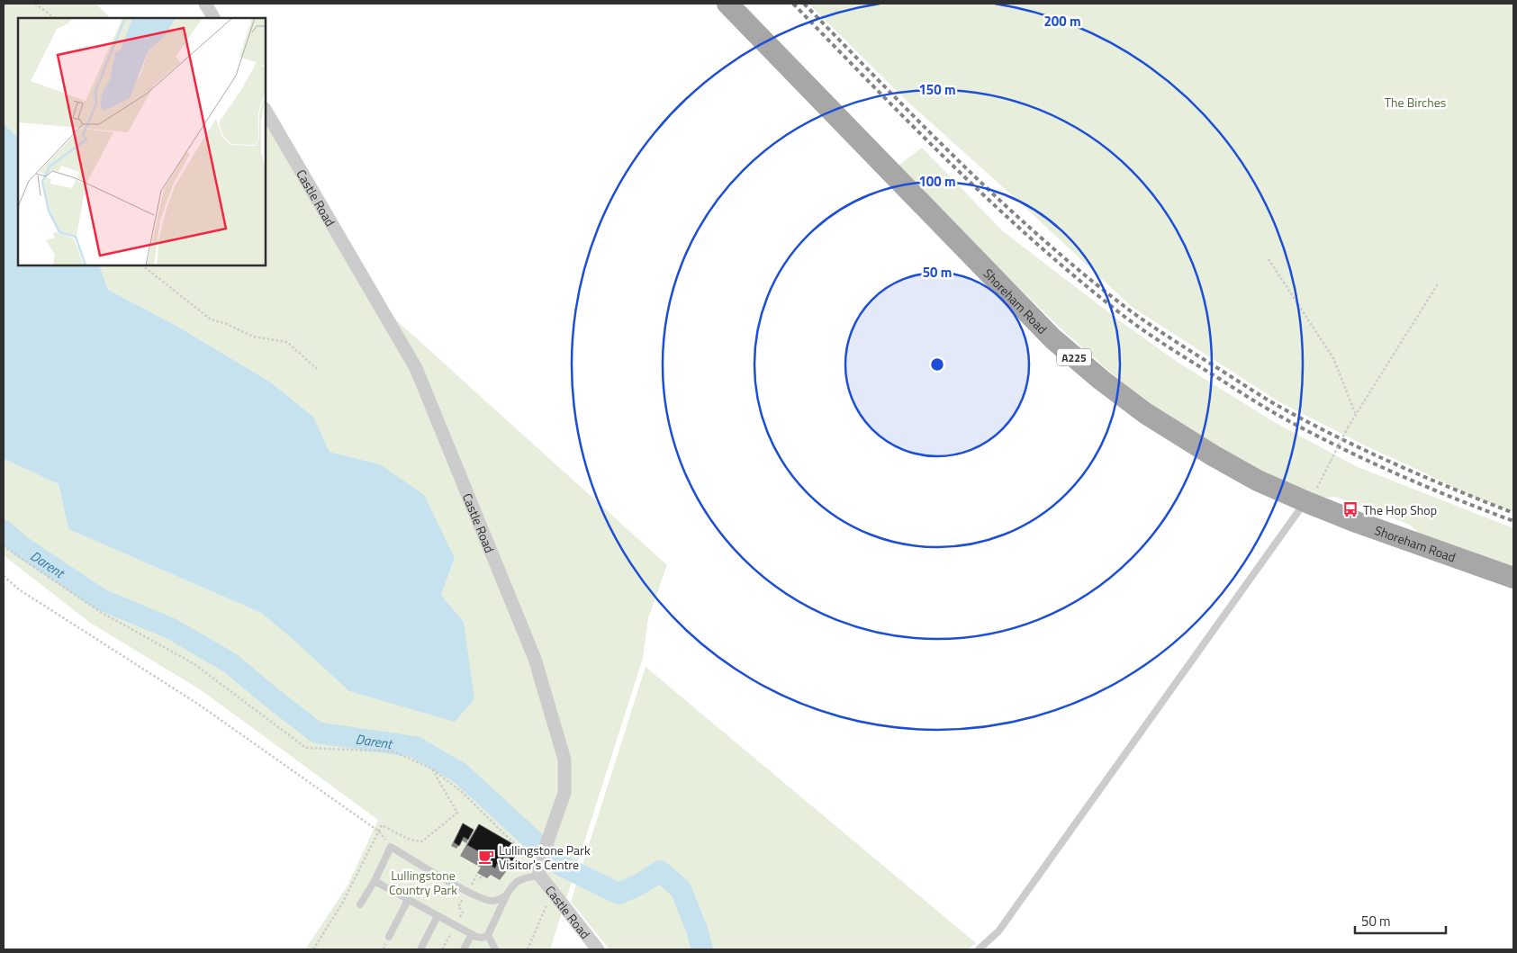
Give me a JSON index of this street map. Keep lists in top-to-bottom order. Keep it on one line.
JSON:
{"streets":{"main road":["Shoreham Road","A225"],"street":["Castle Road"]},"water":["Darent"],"parks":["The Birches","Lullingstone Country Park"],"places":{"bus stop":["The Hop Shop"],"cafe":["Lullingstone Park Visitor's Centre"]},"scale_bar":"50 m","rings":["200 m","150 m","100 m","50 m"]}
